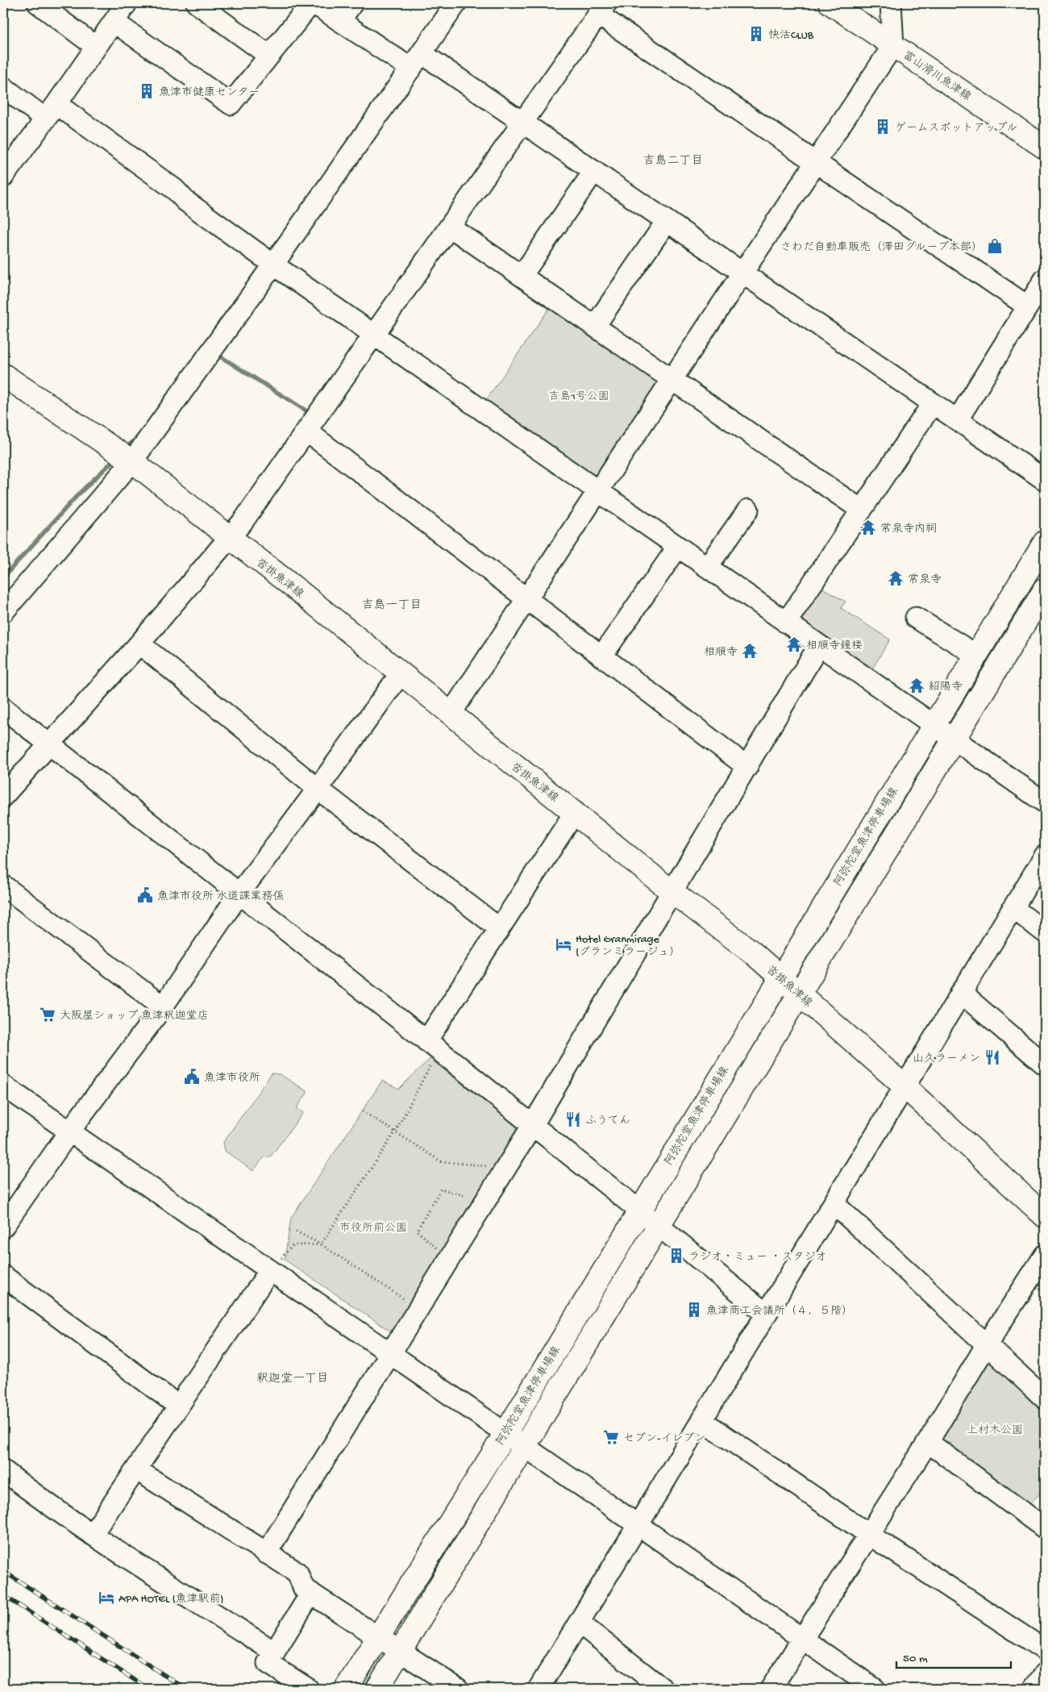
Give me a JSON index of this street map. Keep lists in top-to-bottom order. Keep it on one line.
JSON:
{"streets":{"main road":["富山滑川魚津線","沓掛魚津線","阿弥陀堂魚津停車場線"]},"crossings":[["沓掛魚津線","阿弥陀堂魚津停車場線"]],"districts":["吉島二丁目","吉島一丁目","釈迦堂一丁目"],"parks":["吉島1号公園","市役所前公園","上村木公園"],"places":{"building":["快活CLUB","魚津市健康センター","ゲームスポットアップル","ラジオ・ミュー ・スタジオ","魚津商工会議所（４，５階）"],"shop":["さわだ自動車販売（澤田グループ本部）"],"temple":["常泉寺内祠","常泉寺","相順寺鐘楼","相順寺","紹陽寺"],"public building":["魚津市役所 水道課業務係","魚津市役所"],"hotel":["Hotel Granmirage (グランミラージュ）","APA HOTEL (魚津駅前)"],"supermarket":["大阪屋ショップ 魚津釈迦堂店","セブン-イレブン"],"restaurant":["山久ラーメン","ふうてん"]},"scale_bar":"50 m"}
